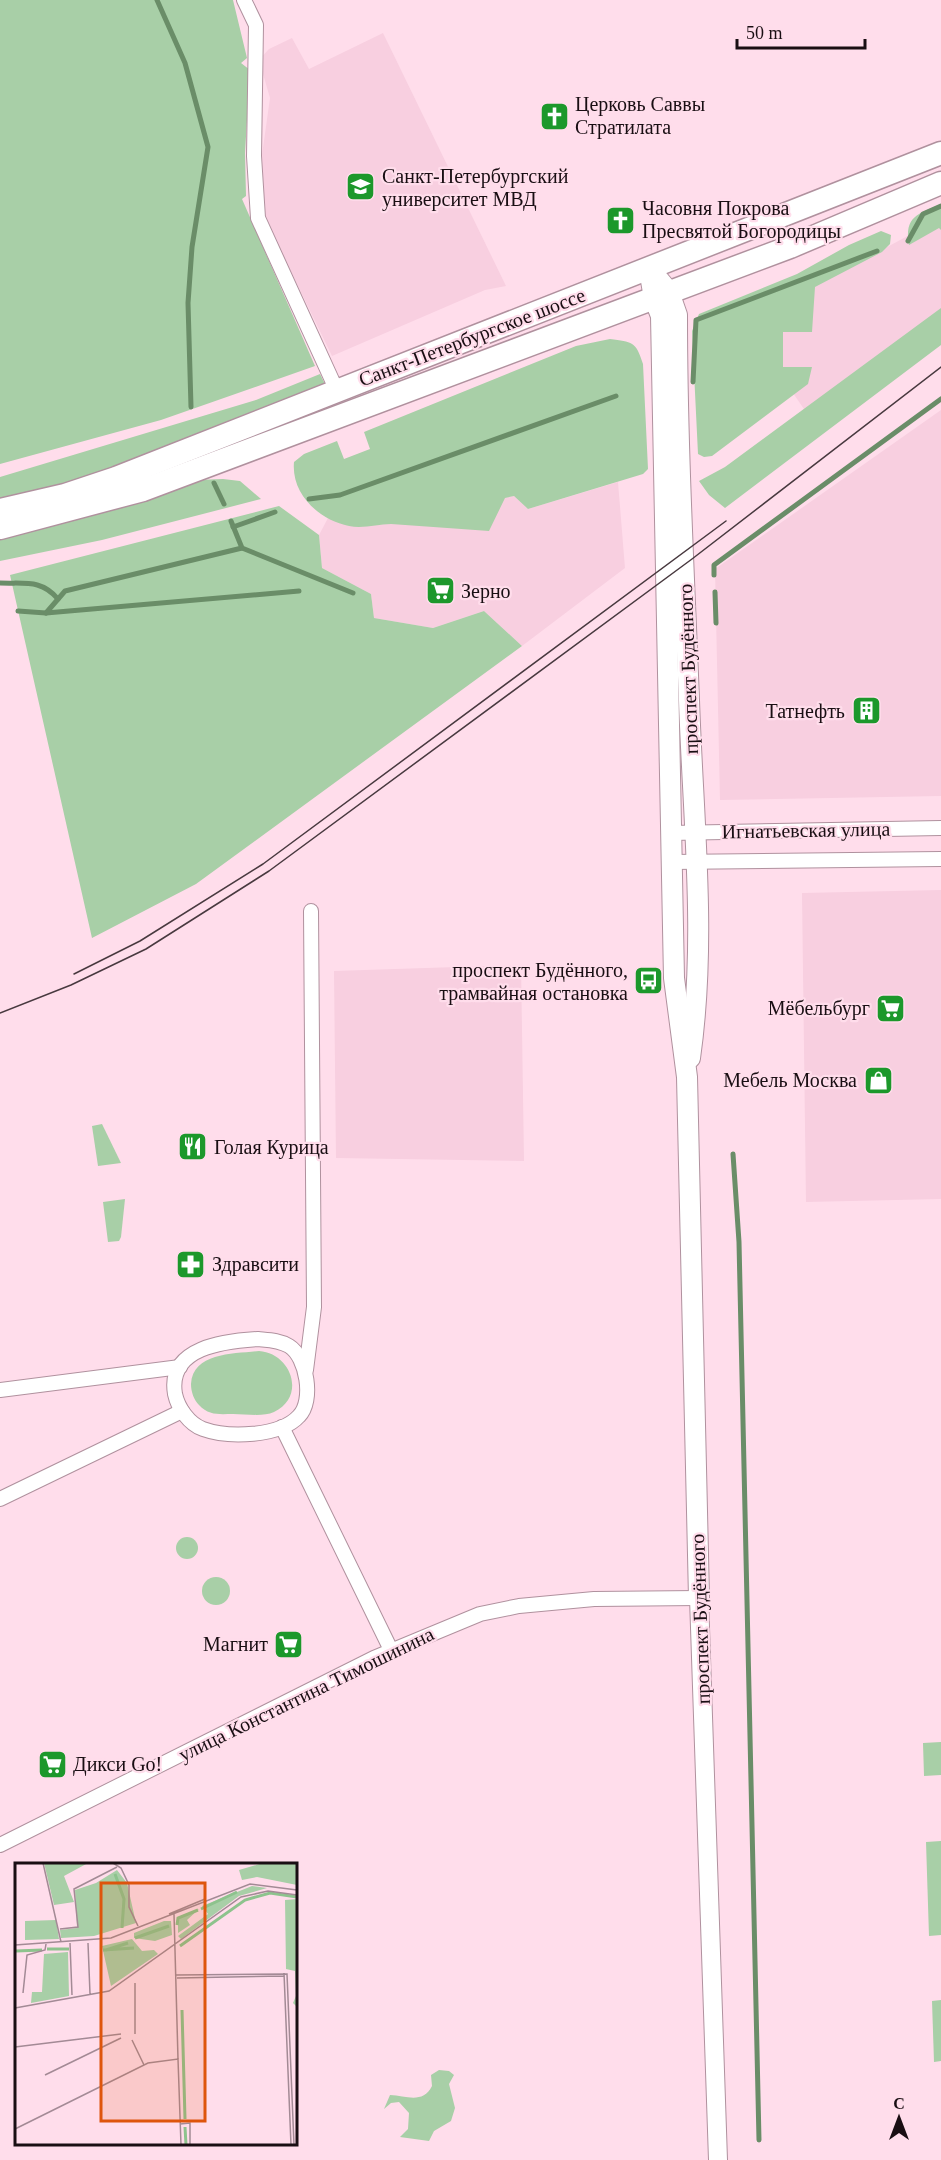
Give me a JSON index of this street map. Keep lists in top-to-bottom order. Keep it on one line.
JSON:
{"streets":{"main road":["Санкт-Петербургское шоссе","проспект Будённого"],"street":["Игнатьевская улица","улица Константина Тимошинина"]},"crossings":[["Санкт-Петербургское шоссе","проспект Будённого"],["проспект Будённого","Игнатьевская улица"],["проспект Будённого","улица Константина Тимошинина"]],"places":{"church":["Церковь Саввы Стратилата","Часовня Покрова Пресвятой Богородицы"],"school or university":["Санкт-Петербургский университет МВД"],"supermarket":["Зерно","Мёбельбург","Магнит","Дикси Go!"],"building":["Татнефть"],"bus stop":["проспект Будённого, трамвайная остановка"],"shop":["Мебель Москва"],"restaurant":["Голая Курица"],"pharmacy":["Здравсити"]},"scale_bar":"50 m","north":"top"}
